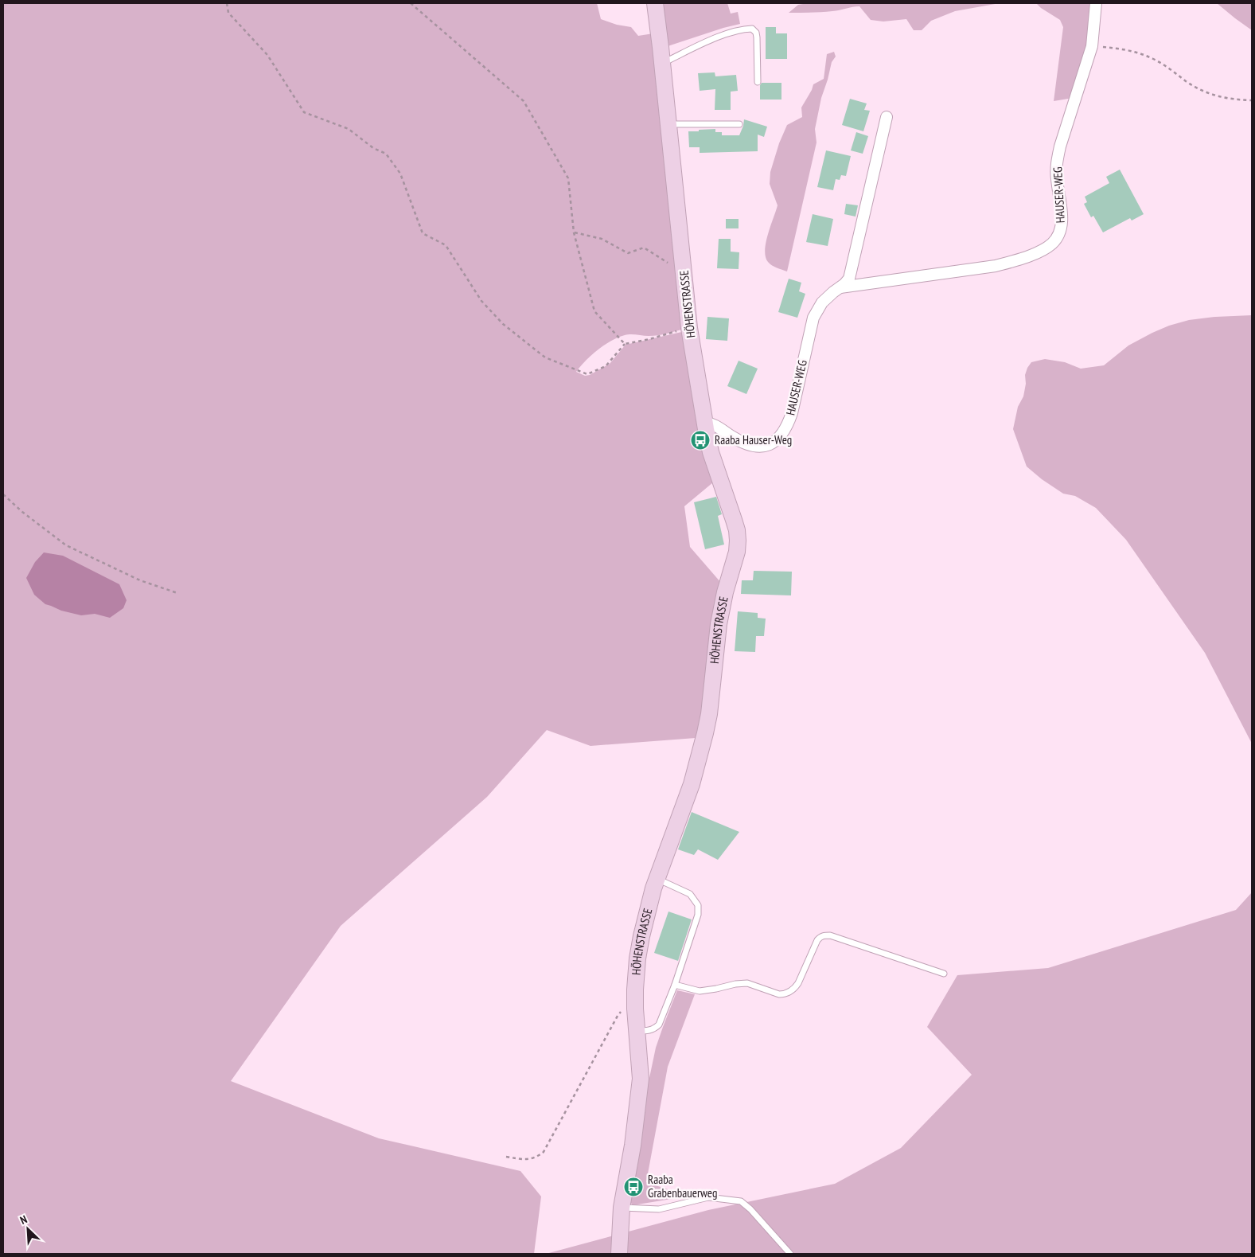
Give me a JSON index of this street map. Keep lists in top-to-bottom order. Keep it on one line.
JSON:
{"streets":{"street":["HAUSER-WEG","HÖHENSTRASSE"]},"crossings":[["HAUSER-WEG","HÖHENSTRASSE"]],"places":{"bus stop":["Raaba Hauser-Weg","Raaba Grabenbauerweg"]},"north":"top left"}
